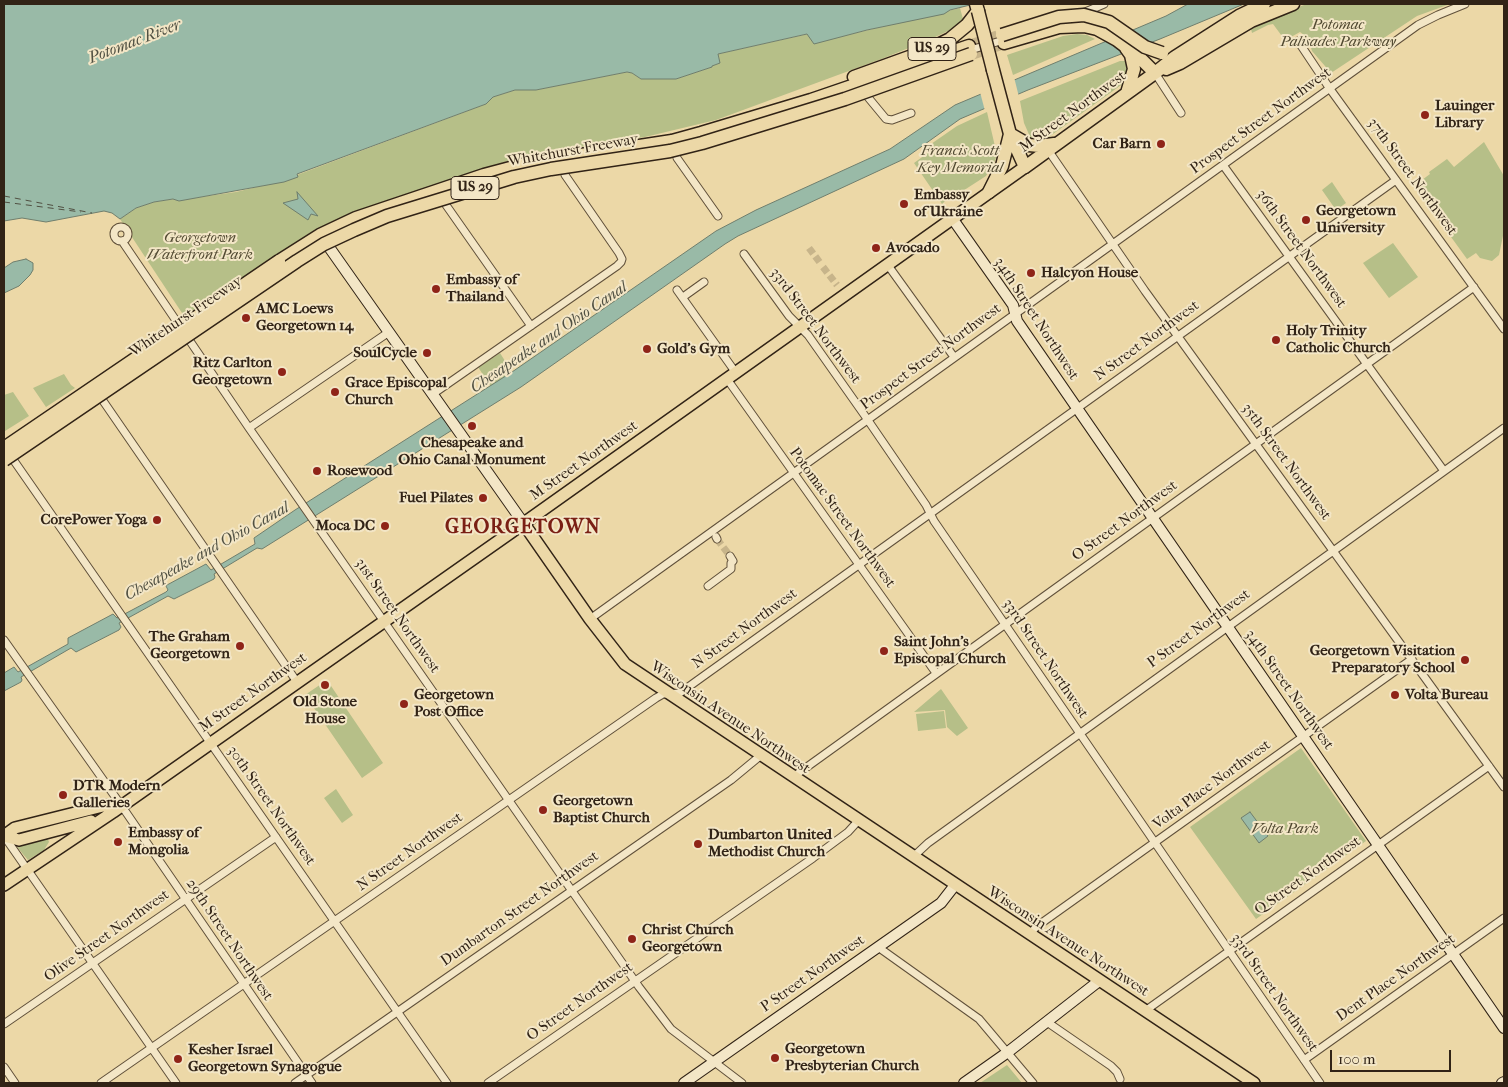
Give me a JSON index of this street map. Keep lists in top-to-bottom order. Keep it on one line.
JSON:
{"streets":{"highway":["US 29","M Street Northwest","Whitehurst Freeway"],"main road":["Wisconsin Avenue Northwest"],"street":["Prospect Street Northwest","37th Street Northwest","36th Street Northwest","34th Street Northwest","33rd Street Northwest","N Street Northwest","35th Street Northwest","Potomac Street Northwest","O Street Northwest","31st Street Northwest","P Street Northwest","Volta Place Northwest","30th Street Northwest","Q Street Northwest","Dumbarton Street Northwest","Olive Street Northwest","29th Street Northwest","Dent Place Northwest"]},"crossings":[["US 29","Whitehurst Freeway"],["M Street Northwest","34th Street Northwest"],["M Street Northwest","33rd Street Northwest"],["M Street Northwest","35th Street Northwest"],["M Street Northwest","Potomac Street Northwest"],["M Street Northwest","31st Street Northwest"],["M Street Northwest","Wisconsin Avenue Northwest"],["M Street Northwest","30th Street Northwest"],["M Street Northwest","29th Street Northwest"],["Prospect Street Northwest","37th Street Northwest"],["Prospect Street Northwest","36th Street Northwest"],["Prospect Street Northwest","34th Street Northwest"],["Prospect Street Northwest","33rd Street Northwest"],["Prospect Street Northwest","35th Street Northwest"],["Prospect Street Northwest","Potomac Street Northwest"],["Prospect Street Northwest","Wisconsin Avenue Northwest"],["Whitehurst Freeway","30th Street Northwest"],["37th Street Northwest","N Street Northwest"],["37th Street Northwest","O Street Northwest"],["36th Street Northwest","N Street Northwest"],["36th Street Northwest","O Street Northwest"],["36th Street Northwest","P Street Northwest"],["34th Street Northwest","N Street Northwest"],["34th Street Northwest","O Street Northwest"],["34th Street Northwest","P Street Northwest"],["34th Street Northwest","Volta Place Northwest"],["34th Street Northwest","Q Street Northwest"],["34th Street Northwest","Dent Place Northwest"],["33rd Street Northwest","N Street Northwest"],["33rd Street Northwest","O Street Northwest"],["33rd Street Northwest","P Street Northwest"],["33rd Street Northwest","Volta Place Northwest"],["33rd Street Northwest","Q Street Northwest"],["33rd Street Northwest","Dent Place Northwest"],["N Street Northwest","35th Street Northwest"],["N Street Northwest","Potomac Street Northwest"],["N Street Northwest","31st Street Northwest"],["N Street Northwest","Wisconsin Avenue Northwest"],["N Street Northwest","30th Street Northwest"],["N Street Northwest","29th Street Northwest"],["35th Street Northwest","O Street Northwest"],["35th Street Northwest","P Street Northwest"],["35th Street Northwest","Volta Place Northwest"],["35th Street Northwest","Q Street Northwest"],["Potomac Street Northwest","O Street Northwest"],["O Street Northwest","31st Street Northwest"],["O Street Northwest","Wisconsin Avenue Northwest"],["31st Street Northwest","P Street Northwest"],["31st Street Northwest","Dumbarton Street Northwest"],["P Street Northwest","Wisconsin Avenue Northwest"],["Wisconsin Avenue Northwest","Volta Place Northwest"],["Wisconsin Avenue Northwest","Q Street Northwest"],["Wisconsin Avenue Northwest","Dumbarton Street Northwest"],["30th Street Northwest","Dumbarton Street Northwest"],["30th Street Northwest","Olive Street Northwest"],["Dumbarton Street Northwest","29th Street Northwest"],["Olive Street Northwest","29th Street Northwest"]],"districts":["GEORGETOWN"],"water":["Potomac River","Chesapeake and Ohio Canal"],"parks":["Potomac Palisades Parkway","Francis Scott Key Memorial","Georgetown Waterfront Park","Volta Park"],"places":["Lauinger Library","Car Barn","Embassy of Ukraine","Georgetown University","Avocado","Halcyon House","Embassy of Thailand","AMC Loews Georgetown 14","Holy Trinity Catholic Church","Gold's Gym","SoulCycle","Ritz Carlton Georgetown","Grace Episcopal Church","Chesapeake and Ohio Canal Monument","Rosewood","Fuel Pilates","CorePower Yoga","Moca DC","The Graham Georgetown","Saint John's Episcopal Church","Georgetown Visitation Preparatory School","Old Stone House","Volta Bureau","Georgetown Post Office","DTR Modern Galleries","Georgetown Baptist Church","Embassy of Mongolia","Dumbarton United Methodist Church","Christ Church Georgetown","Georgetown Presbyterian Church","Kesher Israel Georgetown Synagogue"],"scale_bar":"100 m"}
